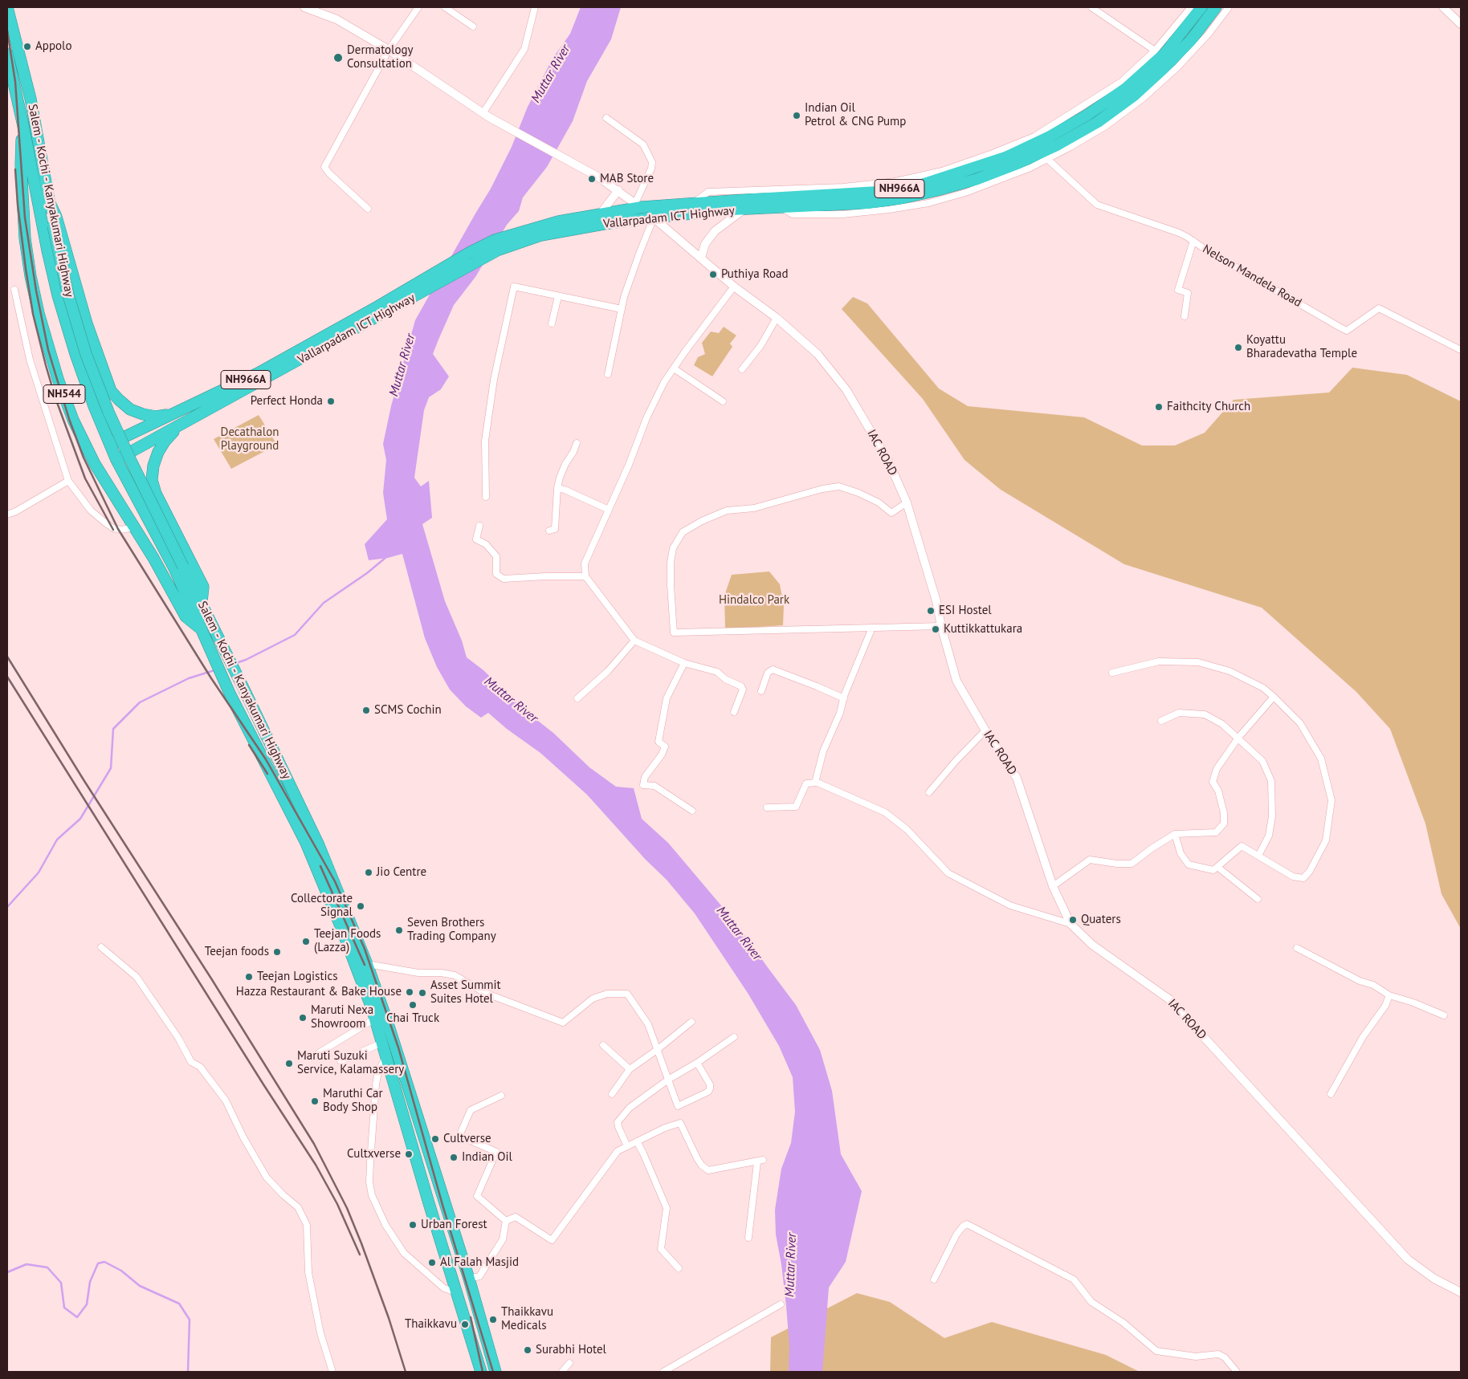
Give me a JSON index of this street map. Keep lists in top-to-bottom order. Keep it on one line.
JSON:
{"streets":{"highway":["NH966A","Salem - Kochi - Kanyakumari Highway","Vallarpadam ICT Highway","NH544"],"main road":["IAC ROAD"],"street":["Nelson Mandela Road"]},"crossings":[["Salem - Kochi - Kanyakumari Highway","Vallarpadam ICT Highway"],["Salem - Kochi - Kanyakumari Highway","NH544"],["Vallarpadam ICT Highway","IAC ROAD"]],"water":["Muttar River"],"parks":["Decathalon Playground","Hindalco Park"],"places":["Appolo","Dermatology Consultation","Indian Oil Petrol & CNG Pump","MAB Store","Puthiya Road","Koyattu Bharadevatha Temple","Perfect Honda","Faithcity Church","ESI Hostel","Kuttikkattukara","SCMS Cochin","Jio Centre","Collectorate Signal","Quaters","Seven Brothers Trading Company","Teejan Foods (Lazza)","Teejan foods","Teejan Logistics","Hazza Restaurant & Bake House","Asset Summit Suites Hotel","Chai Truck","Maruti Nexa Showroom","Maruti Suzuki Service, Kalamassery","Maruthi Car Body Shop","Cultverse","Cultxverse","Indian Oil","Urban Forest","Al Falah Masjid","Thaikkavu Medicals","Thaikkavu","Surabhi Hotel"]}
